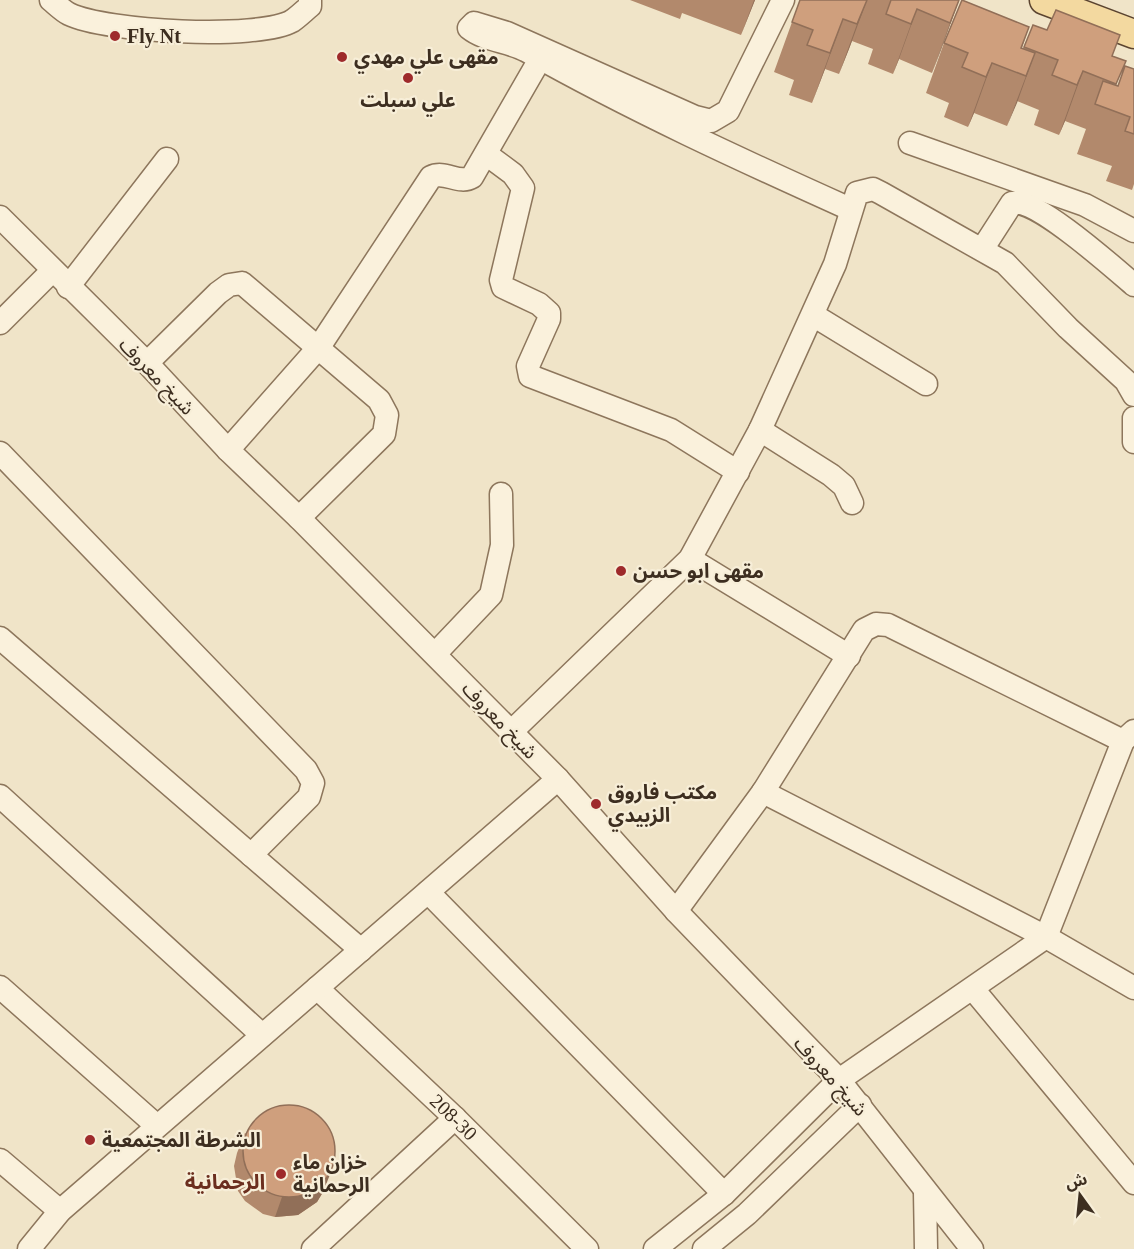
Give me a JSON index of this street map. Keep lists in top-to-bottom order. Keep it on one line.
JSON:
{"streets":{"street":["شیخ معروف","208-30"]},"districts":["الرحمانية"],"places":["Fly Nt","مقهى علي مهدي","علي سبلت","مقهى ابو حسن","مكتب فاروق الزبيدي","الشرطة المجتمعية","خزان ماء الرحمانية"],"north":"top"}
